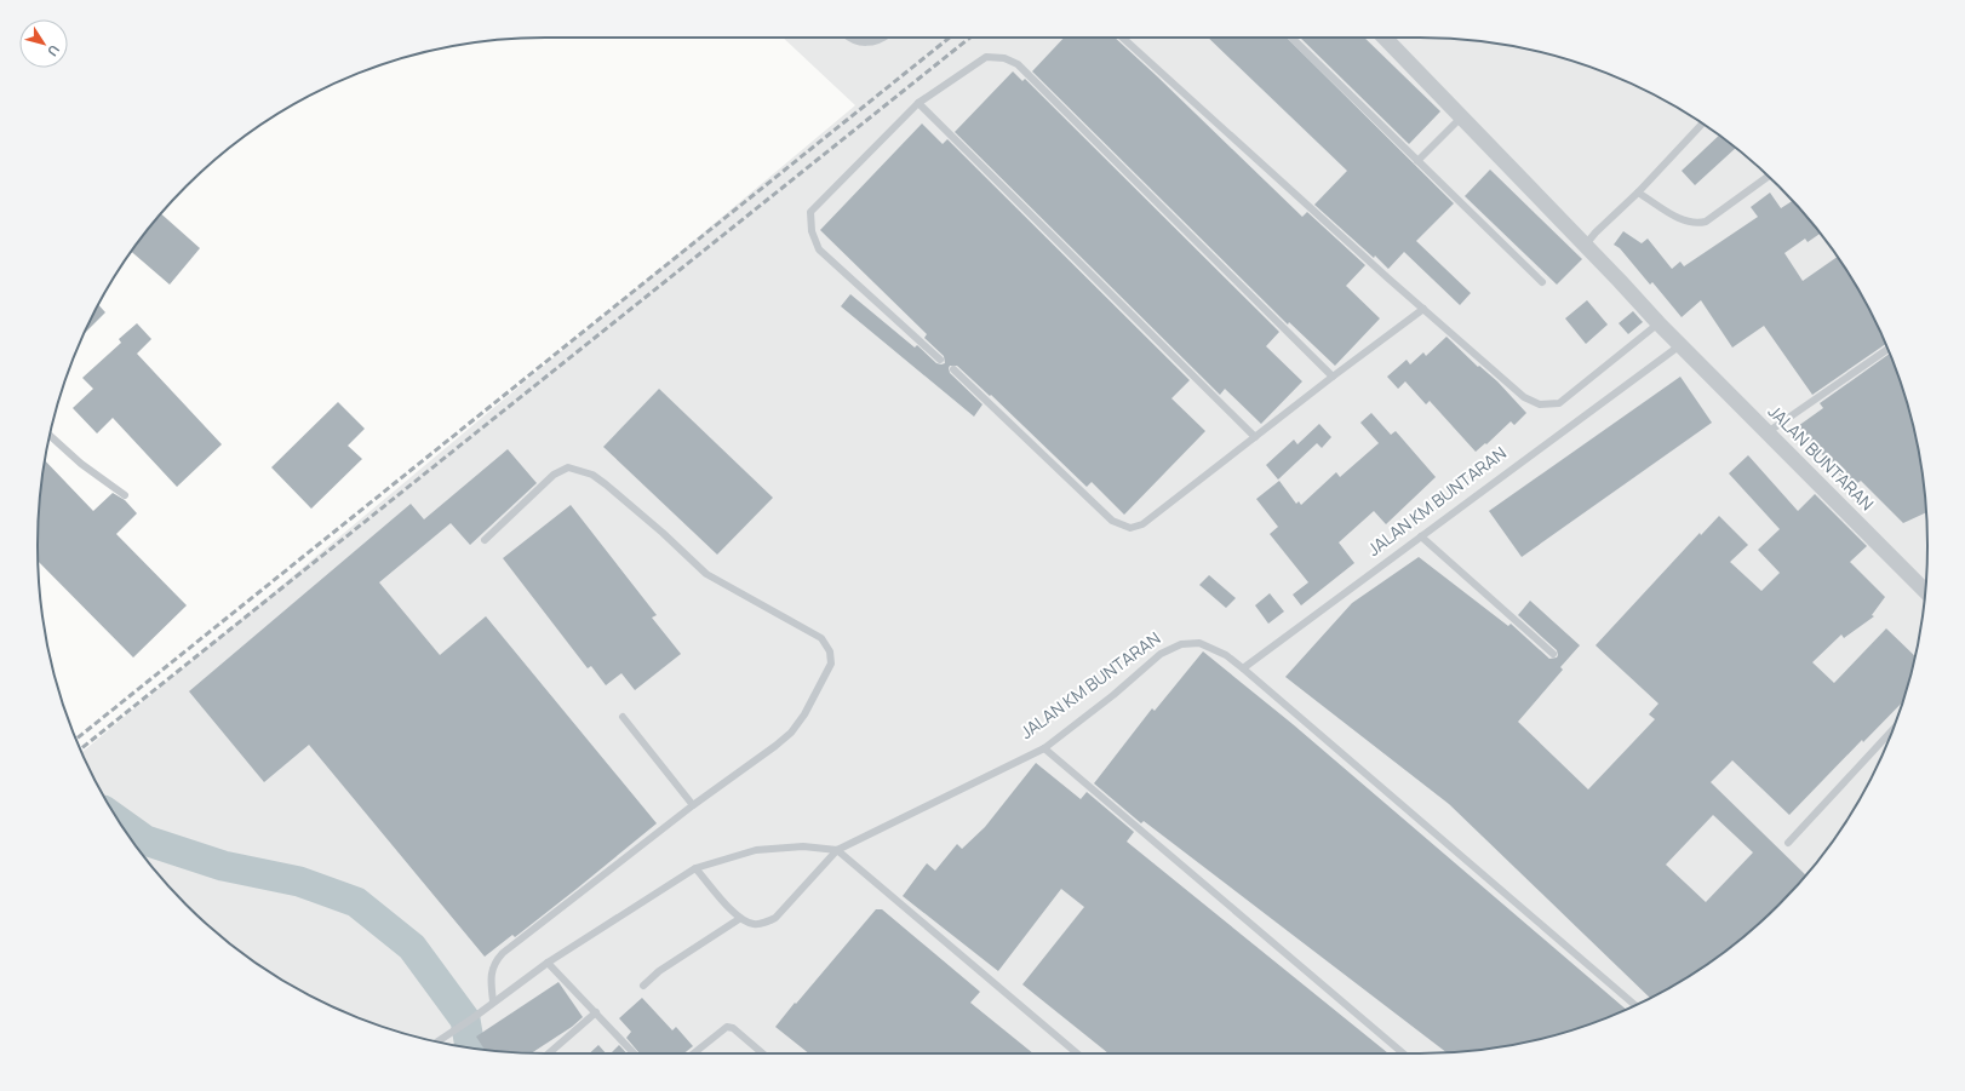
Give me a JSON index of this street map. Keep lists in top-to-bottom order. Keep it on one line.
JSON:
{"streets":{"street":["JALAN BUNTARAN"],"lane":["JALAN KM BUNTARAN"]},"crossings":[["JALAN BUNTARAN","JALAN KM BUNTARAN"]],"north":"bottom right"}
